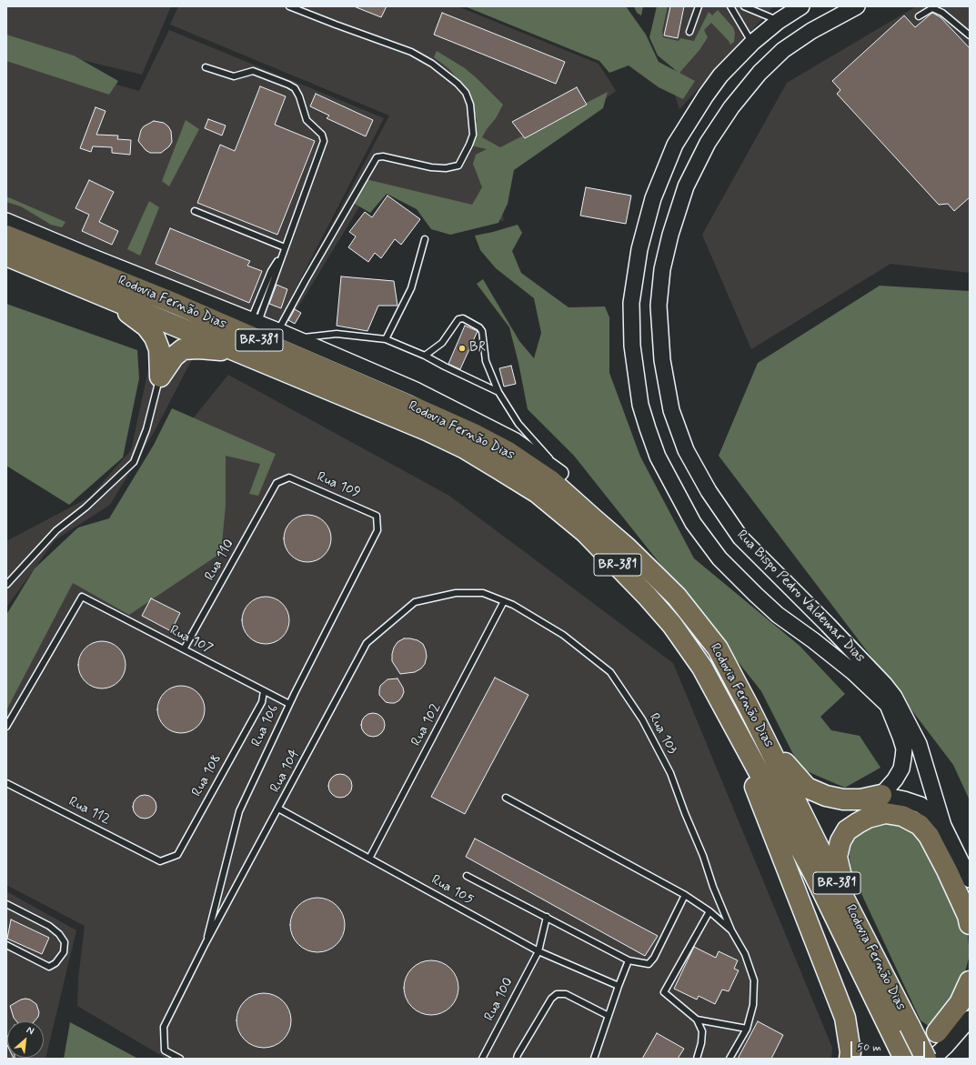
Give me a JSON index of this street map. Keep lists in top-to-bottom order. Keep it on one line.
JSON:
{"streets":{"highway":["Rodovia Fernão Dias","BR-381"],"main road":["Rua Bispo Pedro Valdemar Dias"],"lane":["Rua 109","Rua 110","Rua 107","Rua 102","Rua 106","Rua 103","Rua 104","Rua 108","Rua 112","Rua 105","Rua 100"]},"crossings":[["Rodovia Fernão Dias","BR-381"],["BR-381","Rua Bispo Pedro Valdemar Dias"],["Rua 109","Rua 110"],["Rua 109","Rua 106"],["Rua 110","Rua 107"],["Rua 107","Rua 106"],["Rua 107","Rua 108"],["Rua 102","Rua 103"],["Rua 102","Rua 104"],["Rua 102","Rua 105"],["Rua 106","Rua 104"],["Rua 103","Rua 104"],["Rua 104","Rua 105"],["Rua 108","Rua 112"],["Rua 105","Rua 100"]],"places":["BR"],"scale_bar":"50 m","north":"top right"}
